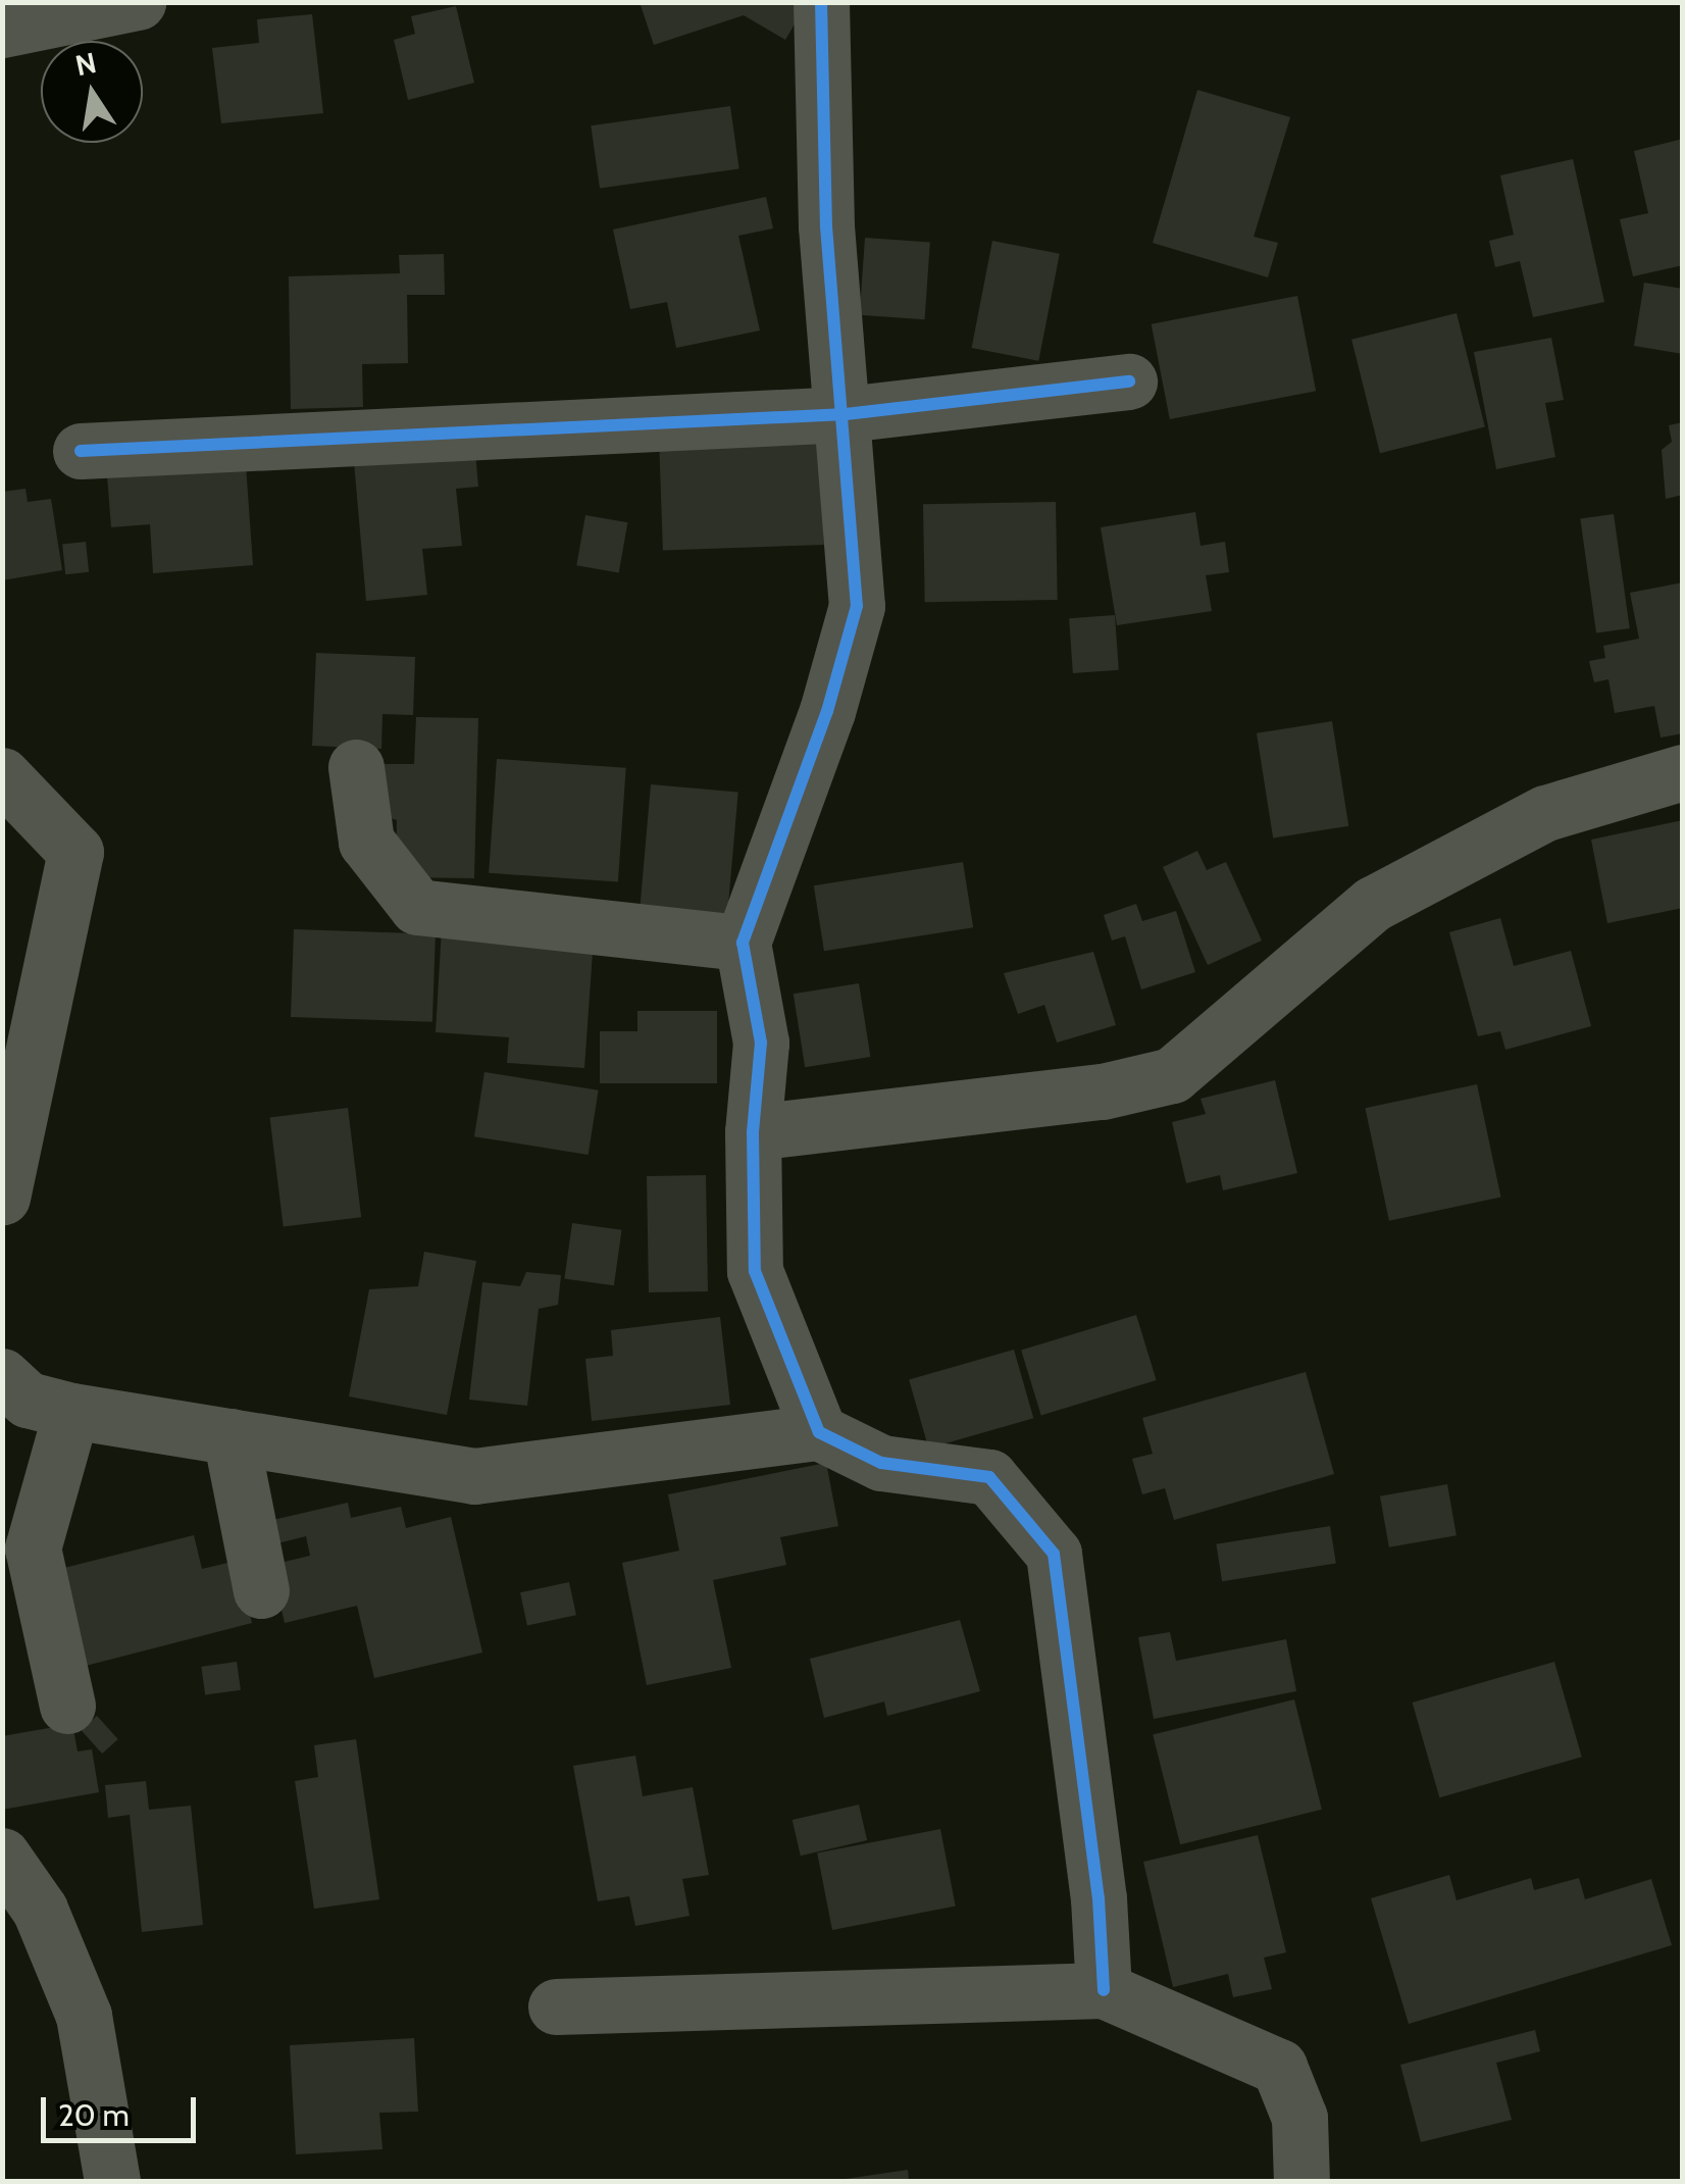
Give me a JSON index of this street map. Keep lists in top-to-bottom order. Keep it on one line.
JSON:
{"scale_bar":"20 m","north":"top"}
